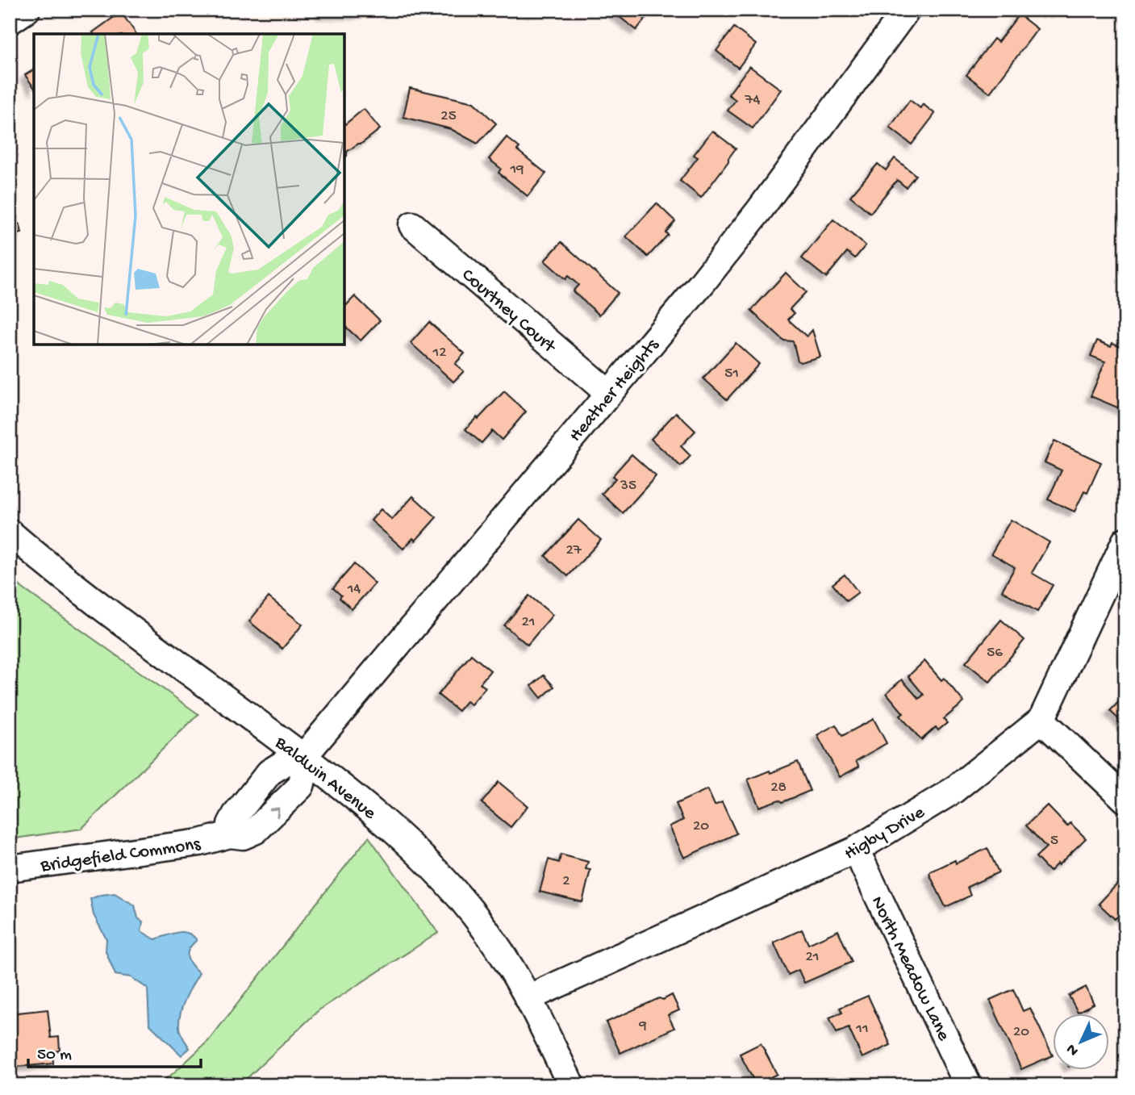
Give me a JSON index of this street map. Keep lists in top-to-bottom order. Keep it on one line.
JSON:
{"streets":{"street":["Courtney Court","Heather Heights","Baldwin Avenue","Higby Drive","Bridgefield Commons","North Meadow Lane"]},"crossings":[["Courtney Court","Heather Heights"],["Heather Heights","Baldwin Avenue"],["Heather Heights","Bridgefield Commons"],["Baldwin Avenue","Higby Drive"],["Baldwin Avenue","Bridgefield Commons"],["Higby Drive","North Meadow Lane"]],"house_numbers":["74","25","19","12","51","35","27","14","21","56","28","20","5","2","21","9","11","20"],"scale_bar":"50 m","north":"bottom left"}
